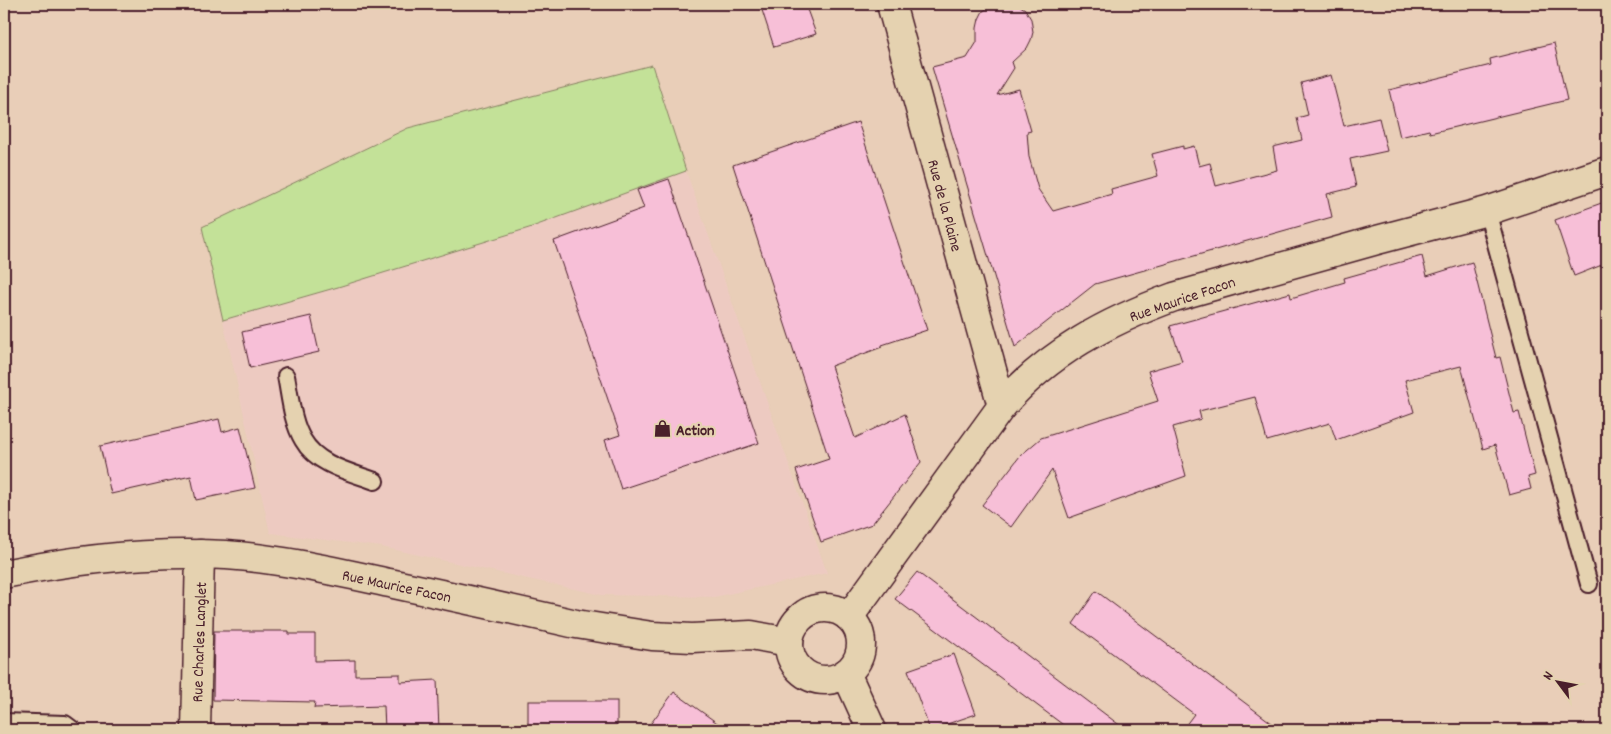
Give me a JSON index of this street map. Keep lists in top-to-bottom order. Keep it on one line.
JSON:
{"streets":{"street":["Rue de la Plaine","Rue Maurice Facon","Rue Charles Langlet"]},"crossings":[["Rue de la Plaine","Rue Maurice Facon"],["Rue Maurice Facon","Rue Charles Langlet"]],"places":{"shop":["Action"]},"north":"top left"}
